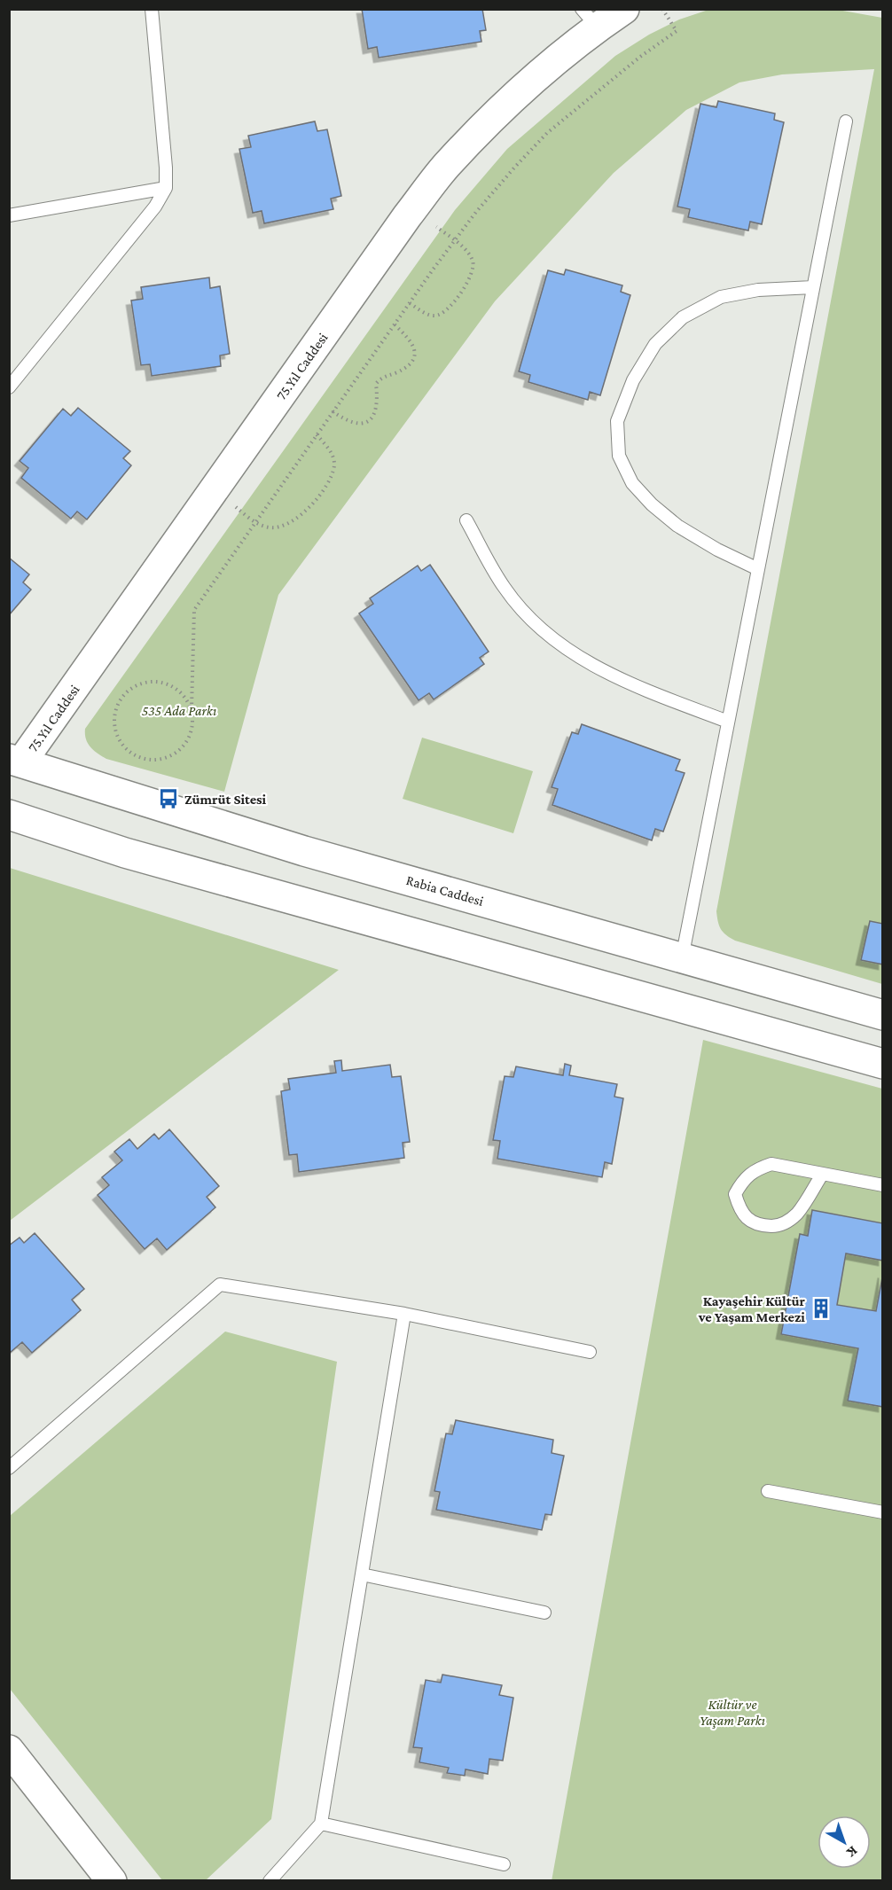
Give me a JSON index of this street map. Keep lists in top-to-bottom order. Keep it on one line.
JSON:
{"streets":{"street":["75.Yıl Caddesi","Rabia Caddesi"]},"crossings":[["75.Yıl Caddesi","Rabia Caddesi"]],"parks":["535 Ada Parkı","Kültür ve Yaşam Parkı"],"places":{"bus stop":["Zümrüt Sitesi"],"building":["Kayaşehir Kültür ve Yaşam Merkezi"]},"north":"bottom right"}
